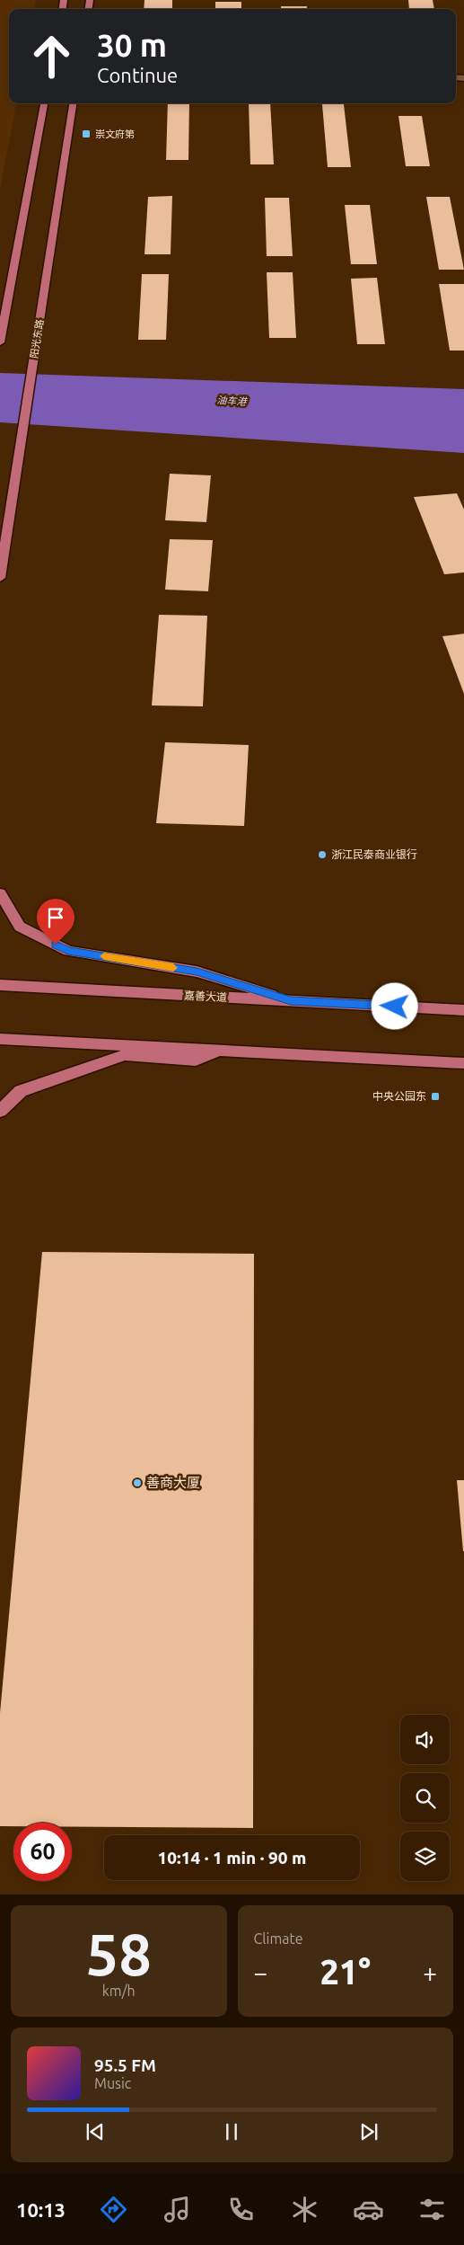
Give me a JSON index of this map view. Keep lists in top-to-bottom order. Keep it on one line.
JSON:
{"streets":{"main road":["阳光东路","嘉善大道"]},"water":["油车港"],"places":{"transit":["崇文府第","中央公园东"],"other":["浙江民泰商业银行","善商大厦"]},"page":{"turn":["30 m","Continue"],"limit":"60","trip":"10:14 · 1 min · 90 m","tile":[["58","km/h"],"Climate"],"heat":["−","21°","+"],"song":["95.5 FM","Music"],"tabs":"10:13"}}
